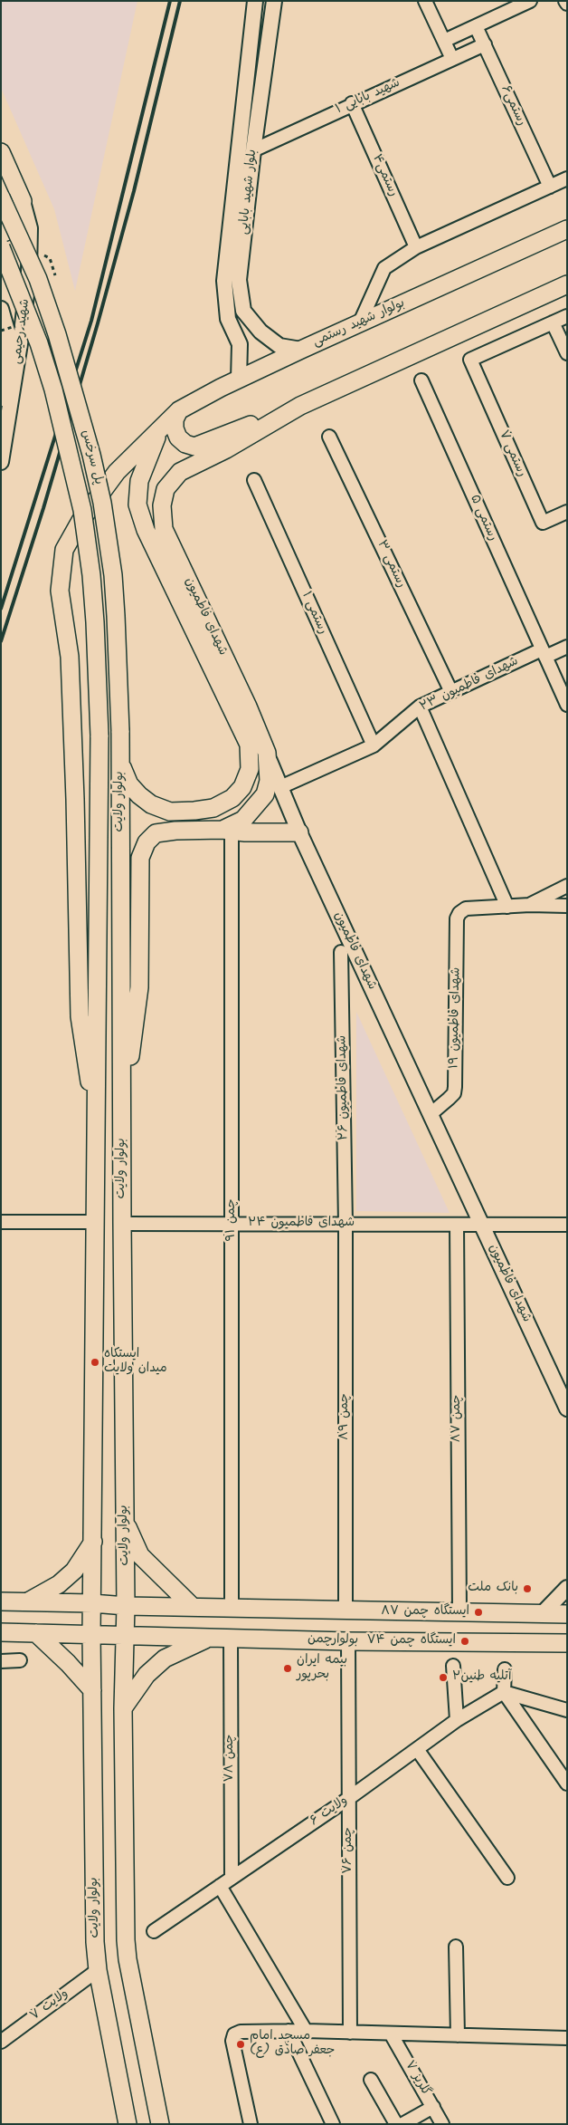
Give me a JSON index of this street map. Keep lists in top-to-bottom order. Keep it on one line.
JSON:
{"streets":{"main road":["بولوار شهید رستمی","پل سرخس","شهدای فاطمیون","بولوار ولایت","بولوارچمن"],"street":["شهید بابایی ۱","رستمی۶","رستمی۴","بلوار شهید بابایی","شهید رحیمی","رستمی ۷","رستمی ۵","رستمی ۳","رستمی ۱","شهدای فاطمیون ۲۳","شهدای فاطمیون ۱۹","شهدای فاطمیون ۲۶","چمن ۹۱","شهدای فاطمیون ۲۴","چمن ۸۹","چمن ۸۷","چمن ۷۸","ولایت ۶","چمن ۷۶","ولایت ۷","گلریز ۷"]},"crossings":[["شهید بابایی ۱","رستمی۶"],["شهید بابایی ۱","رستمی۴"],["شهید بابایی ۱","بلوار شهید بابایی"],["بلوار شهید بابایی","بولوار شهید رستمی"],["بولوار شهید رستمی","بولوار ولایت"],["پل سرخس","بولوار ولایت"],["رستمی ۵","شهدای فاطمیون ۲۳"],["رستمی ۳","شهدای فاطمیون ۲۳"],["رستمی ۱","شهدای فاطمیون ۲۳"],["شهدای فاطمیون","شهدای فاطمیون ۲۳"],["شهدای فاطمیون","شهدای فاطمیون ۱۹"],["شهدای فاطمیون","شهدای فاطمیون ۲۴"],["بولوار ولایت","شهدای فاطمیون ۲۴"],["بولوار ولایت","بولوارچمن"],["بولوار ولایت","ولایت ۷"],["شهدای فاطمیون ۲۶","شهدای فاطمیون ۲۴"],["شهدای فاطمیون ۲۶","چمن ۸۹"],["چمن ۹۱","شهدای فاطمیون ۲۴"],["شهدای فاطمیون ۲۴","چمن ۸۹"],["شهدای فاطمیون ۲۴","چمن ۸۷"],["بولوارچمن","چمن ۷۸"],["بولوارچمن","چمن ۷۶"],["چمن ۷۸","ولایت ۶"],["ولایت ۶","چمن ۷۶"]],"places":["ایستکاه میدان ولایت","بانک ملت","ایستگاه چمن ۸۷","ایستگاه چمن ۷۴","بيمه ايران بحرپور","آتلیه طنین۲","مسجد امام جعفر صادق (ع)"]}
